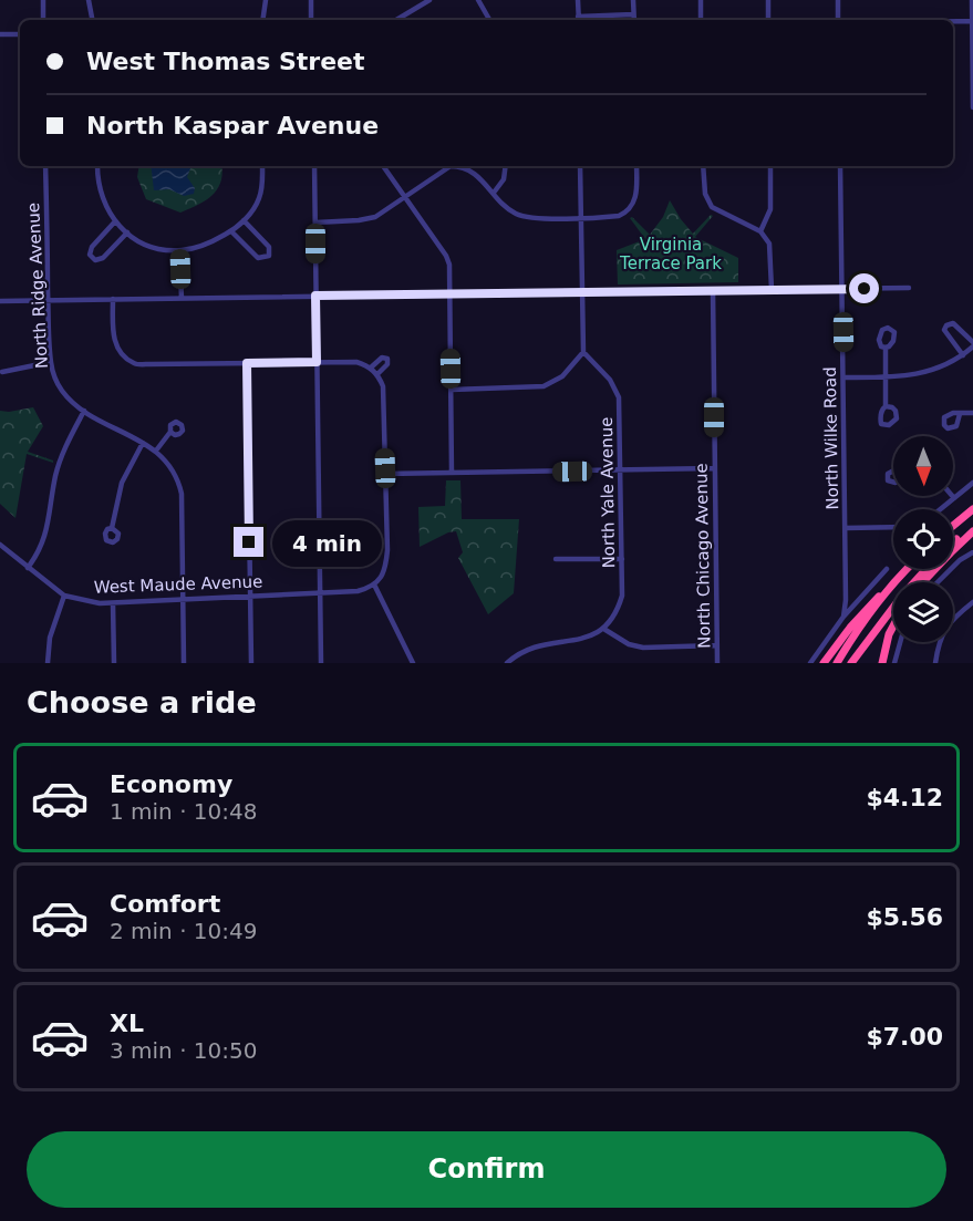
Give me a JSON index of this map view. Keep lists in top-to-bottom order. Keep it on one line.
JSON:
{"streets":{"street":["North Ridge Avenue","North Wilke Road","North Yale Avenue","North Chicago Avenue","West Maude Avenue"]},"crossings":[["North Ridge Avenue","West Maude Avenue"]],"parks":["Virginia Terrace Park"],"north":"bottom","page":{"banner":["West Thomas Street","North Kaspar Avenue"],"bubble":"4 min","heading":"Choose a ride","list":[{"name":"Economy","note":"1 min · 10:48","value":"$4.12"},{"name":"Comfort","note":"2 min · 10:49","value":"$5.56"},{"name":"XL","note":"3 min · 10:50","value":"$7.00"}],"buttons":"Confirm"}}
